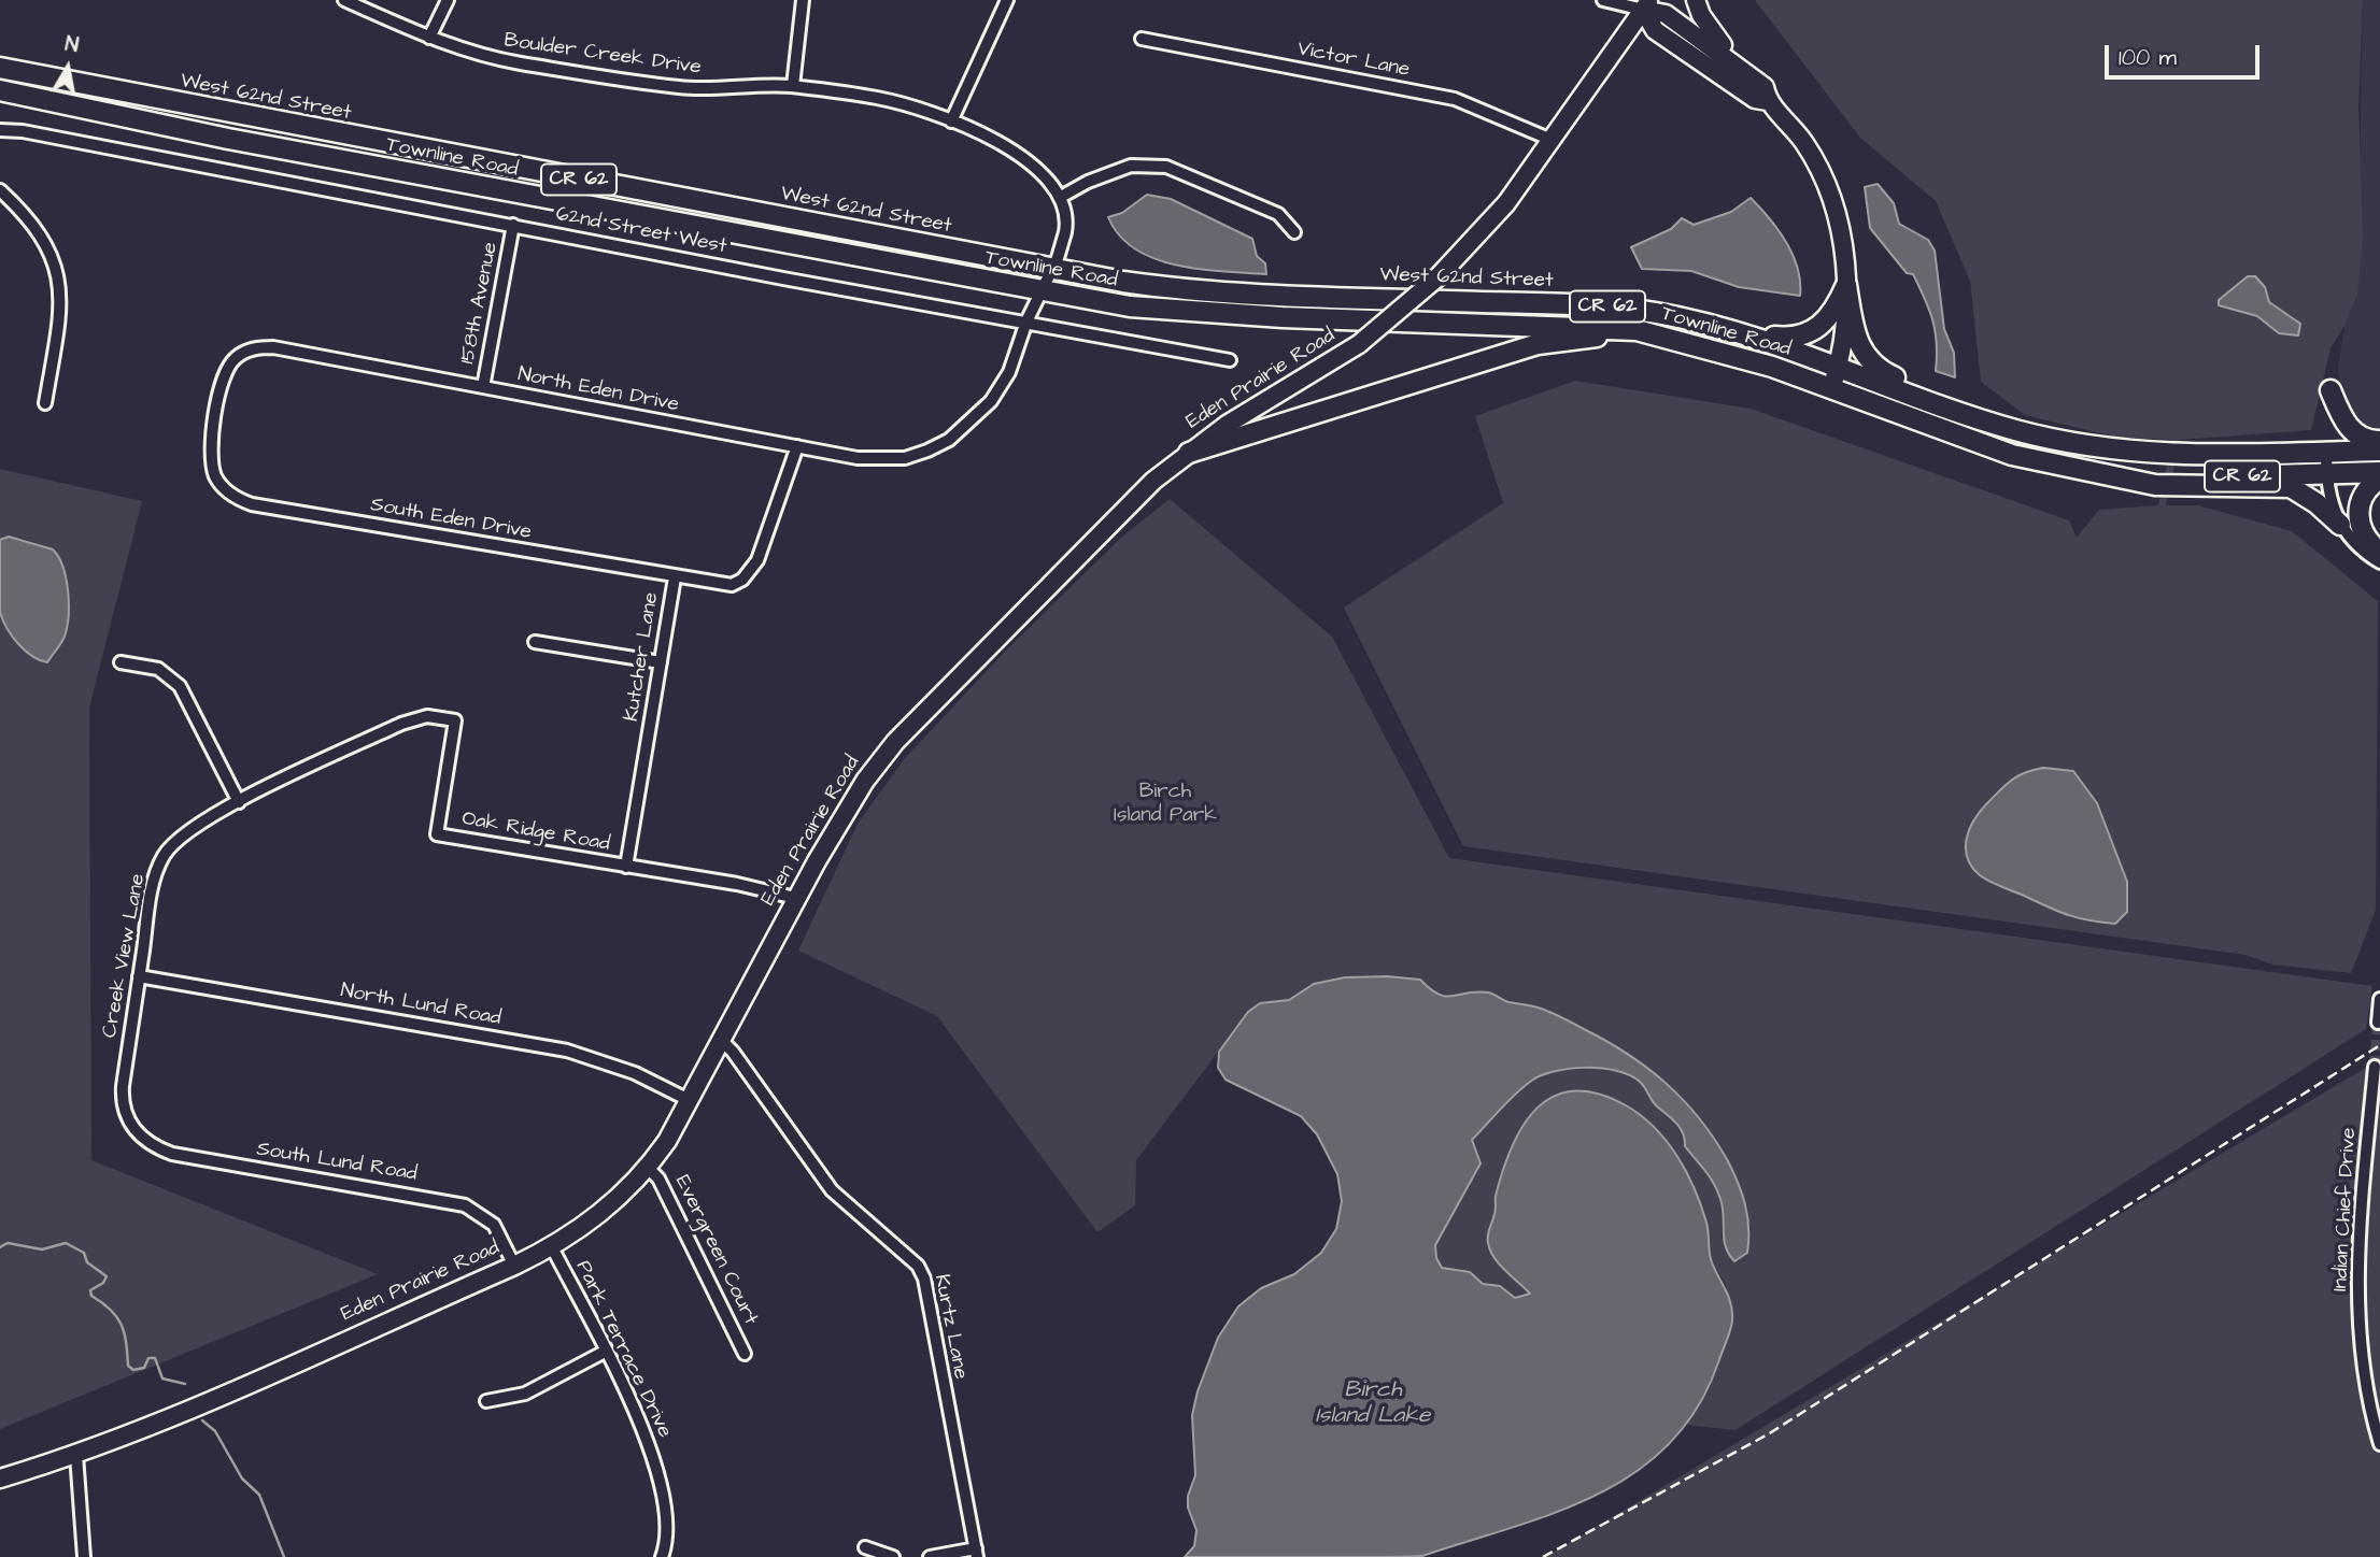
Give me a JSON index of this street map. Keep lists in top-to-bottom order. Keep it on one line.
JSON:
{"streets":{"main road":["West 62nd Street","Townline Road","CR 62","Eden Prairie Road"],"street":["Boulder Creek Drive","Victor Lane","62nd Street West","158th Avenue","North Eden Drive","South Eden Drive","Kutcher Lane","Oak Ridge Road","Creek View Lane","North Lund Road","South Lund Road","Indian Chief Drive","Evergreen Court","Kurtz Lane","Park Terrace Drive"]},"crossings":[["Victor Lane","Eden Prairie Road"],["West 62nd Street","CR 62"],["Townline Road","CR 62"],["62nd Street West","158th Avenue"],["62nd Street West","North Eden Drive"],["158th Avenue","North Eden Drive"],["Eden Prairie Road","Oak Ridge Road"],["Eden Prairie Road","North Lund Road"],["Eden Prairie Road","South Lund Road"],["Eden Prairie Road","Evergreen Court"],["Eden Prairie Road","Kurtz Lane"],["Eden Prairie Road","Park Terrace Drive"],["North Eden Drive","South Eden Drive"],["North Eden Drive","Kutcher Lane"],["South Eden Drive","Kutcher Lane"],["Kutcher Lane","Oak Ridge Road"],["Oak Ridge Road","Creek View Lane"],["Creek View Lane","North Lund Road"],["Creek View Lane","South Lund Road"]],"water":["Birch Island Lake"],"parks":["Birch Island Park"],"scale_bar":"100 m","north":"top"}
